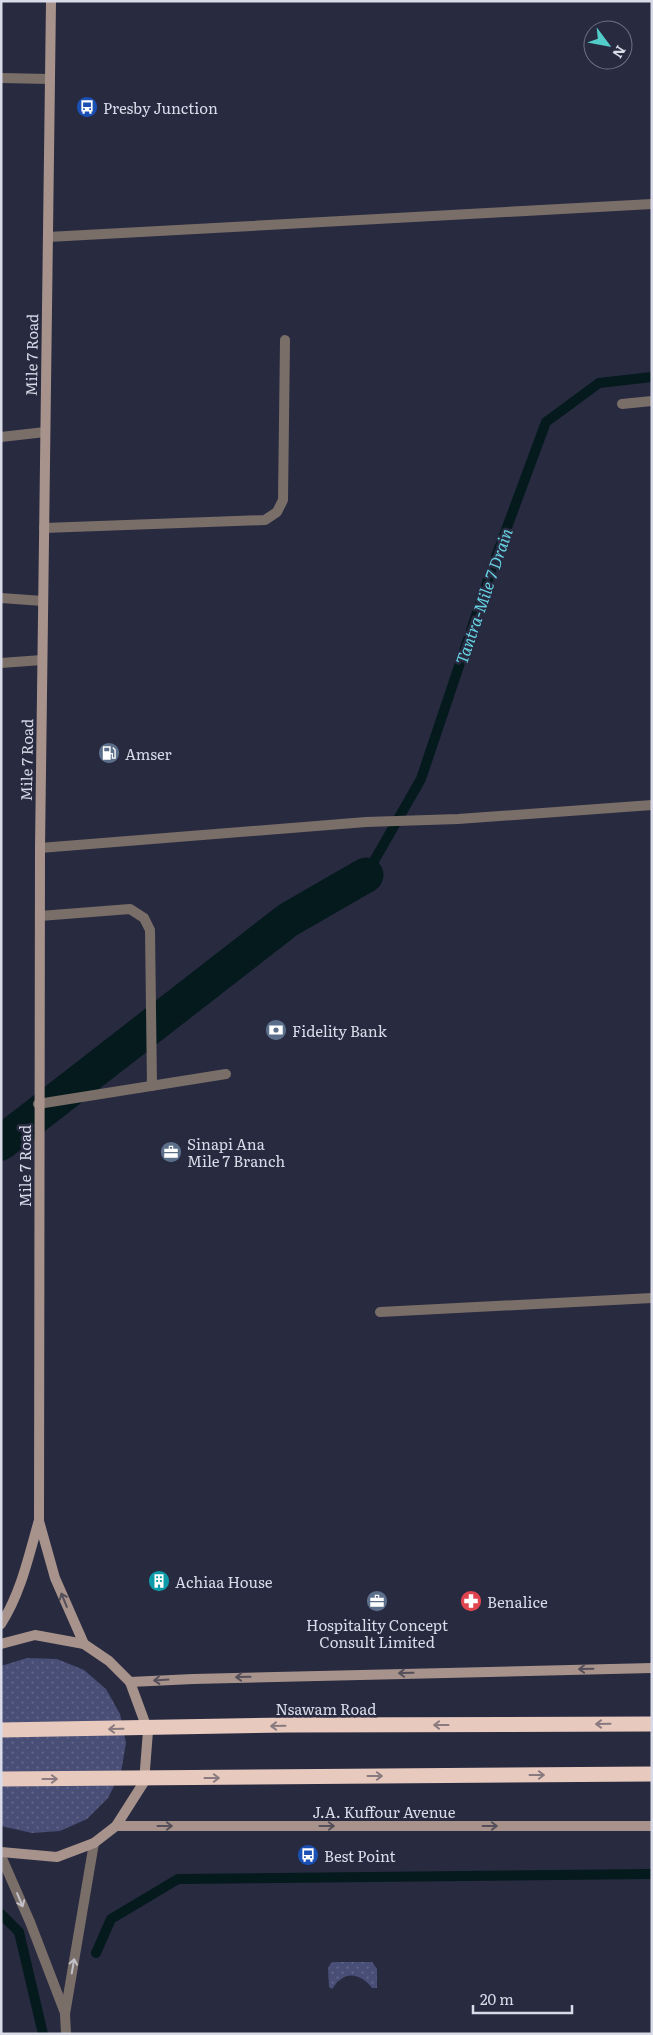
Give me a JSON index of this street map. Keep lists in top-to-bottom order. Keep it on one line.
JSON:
{"streets":{"highway":["Nsawam Road"],"street":["Mile 7 Road","J.A. Kuffour Avenue"]},"one_way":["J.A. Kuffour Avenue"],"water":["Tantra-Mile 7 Drain"],"places":{"bus stop":["Presby Junction","Best Point"],"fuel station":["Amser"],"bank":["Fidelity Bank"],"office":["Sinapi Ana Mile 7 Branch","Hospitality Concept Consult Limited"],"building":["Achiaa House"],"pharmacy":["Benalice"]},"scale_bar":"20 m","north":"bottom right"}
